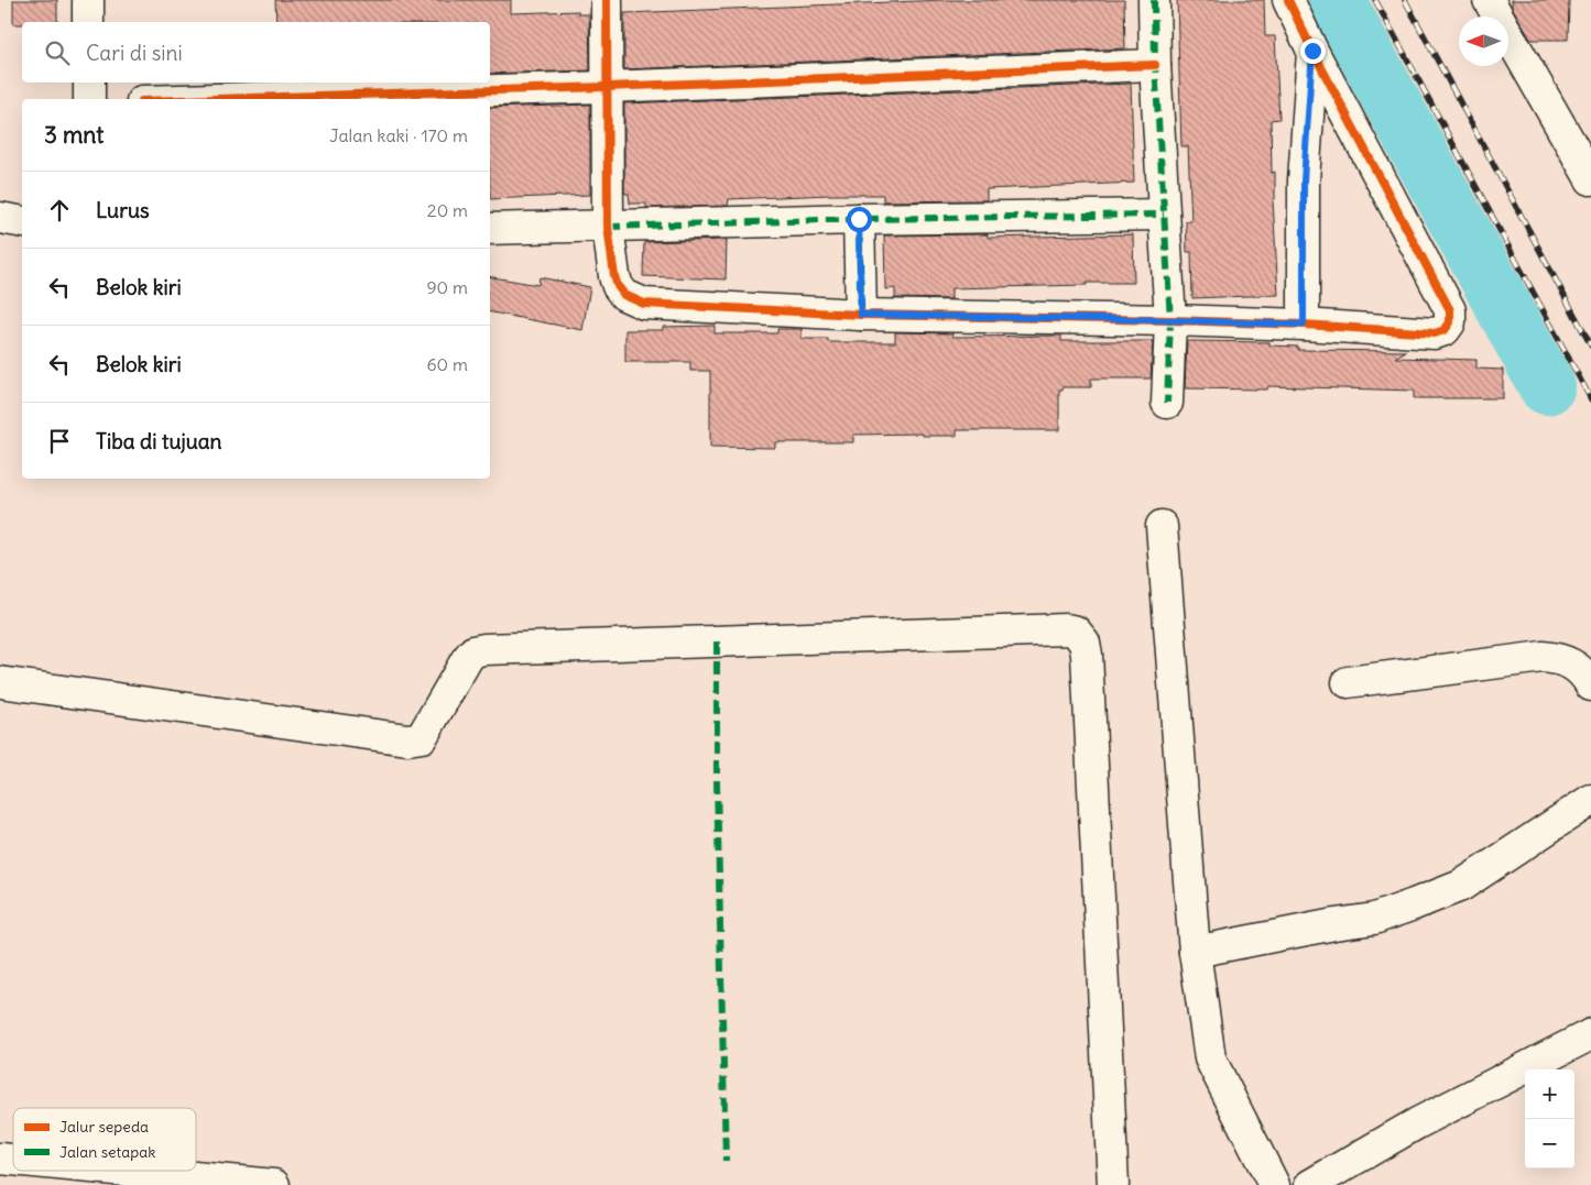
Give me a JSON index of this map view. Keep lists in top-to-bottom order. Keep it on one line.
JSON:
{"legend":["Jalur sepeda","Jalan setapak"],"north":"left","page":{"search":"Cari di sini","heading":["3 mnt","Jalan kaki · 170 m"],"list":[["Lurus","20 m"],["Belok kiri","90 m"],["Belok kiri","60 m"],"Tiba di tujuan"],"map_buttons":["+","−"]}}
